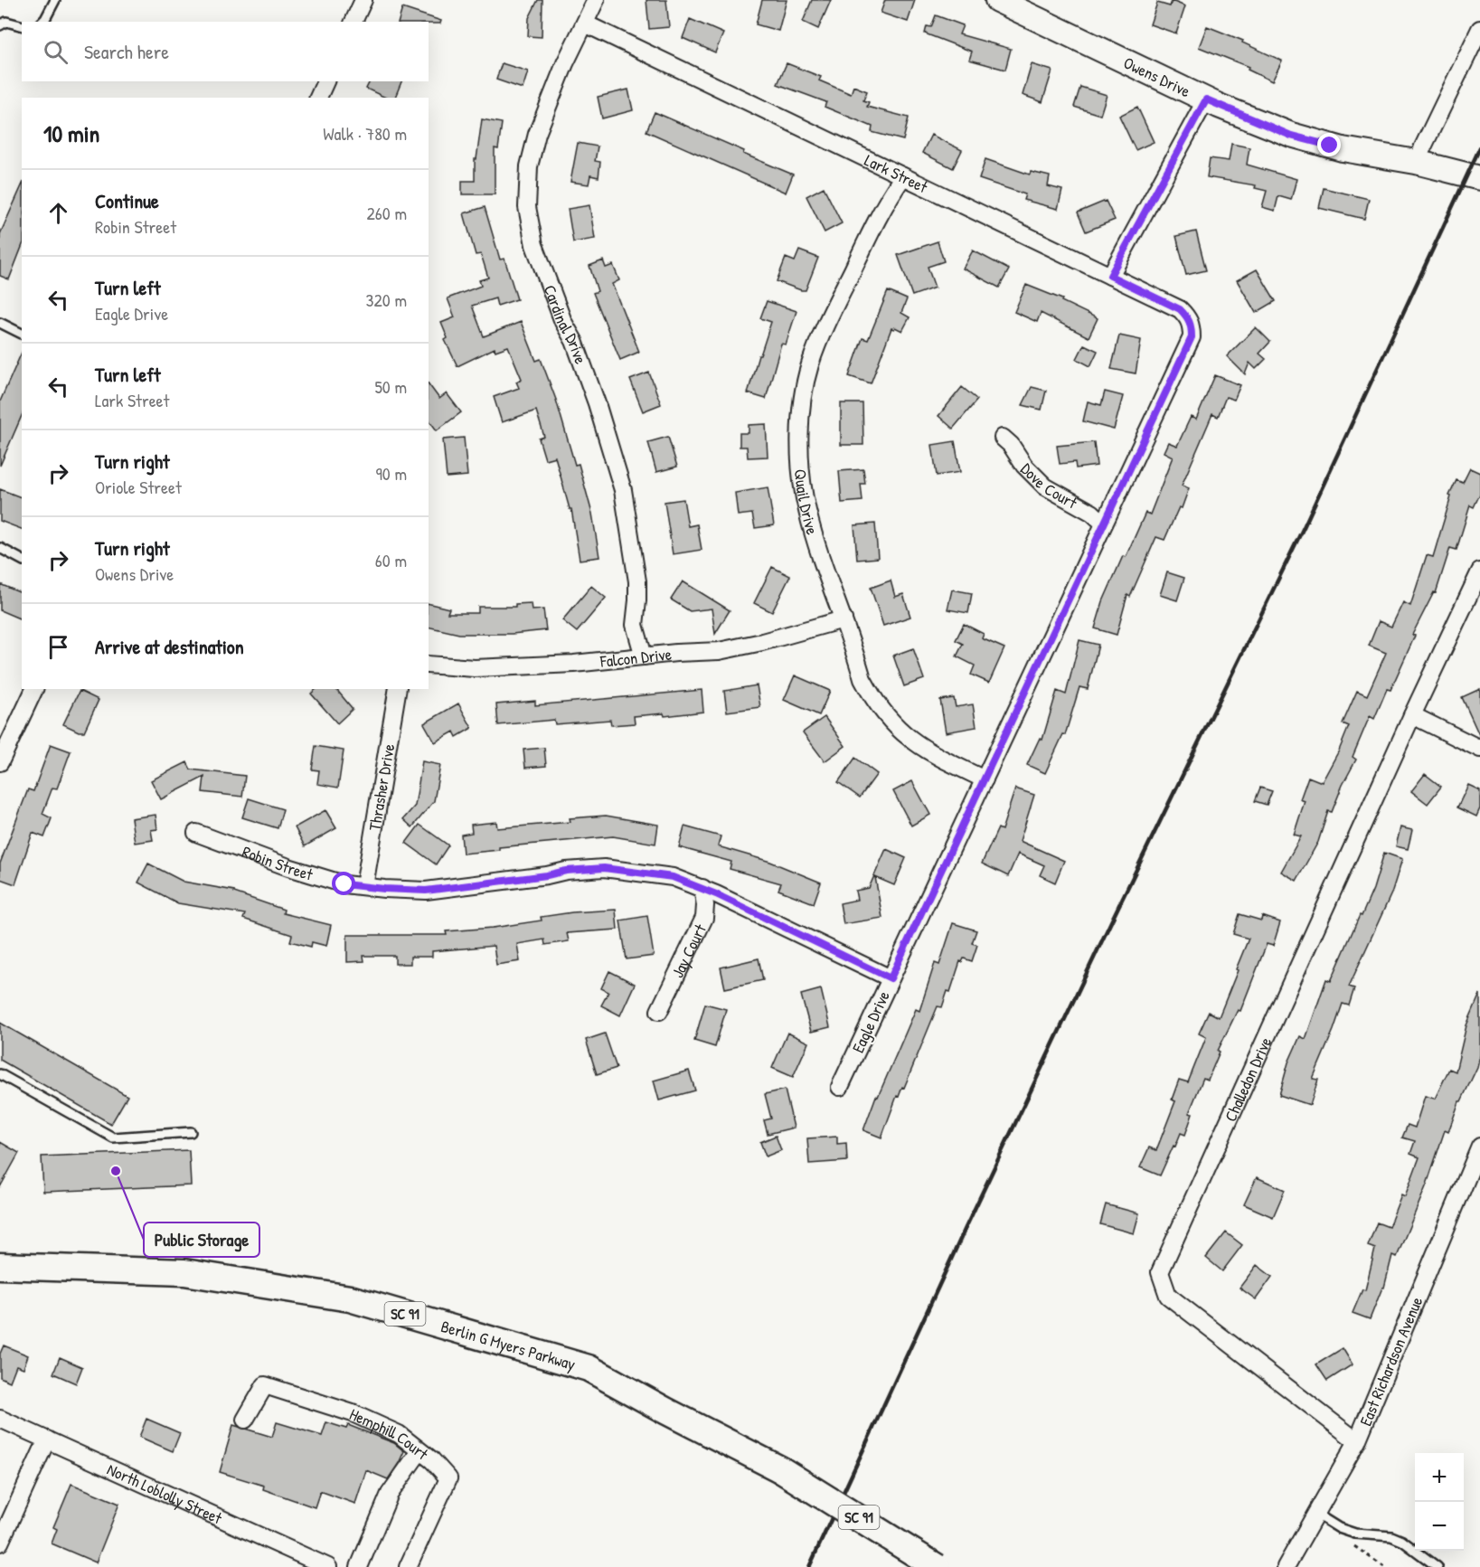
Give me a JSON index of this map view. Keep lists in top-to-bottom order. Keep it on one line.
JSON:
{"streets":{"main road":["SC 91","Berlin G Myers Parkway"],"street":["Owens Drive","Lark Street","Cardinal Drive","Dove Court","Quail Drive","Falcon Drive","Thrasher Drive","Robin Street","Jay Court","Eagle Drive","Challedon Drive","East Richardson Avenue","Hemphill Court","North Loblolly Street"]},"crossings":[["Lark Street","Cardinal Drive"],["Lark Street","Quail Drive"],["Lark Street","Eagle Drive"],["Cardinal Drive","Falcon Drive"],["Dove Court","Eagle Drive"],["Quail Drive","Falcon Drive"],["Quail Drive","Eagle Drive"],["Thrasher Drive","Robin Street"],["Robin Street","Jay Court"],["Robin Street","Eagle Drive"],["Challedon Drive","East Richardson Avenue"]],"places":["Public Storage"],"page":{"search":"Search here","heading":["10 min","Walk · 780 m"],"list":[["Continue","Robin Street","260 m"],["Turn left","Eagle Drive","320 m"],["Turn left","Lark Street","50 m"],["Turn right","Oriole Street","90 m"],["Turn right","Owens Drive","60 m"],"Arrive at destination"],"map_buttons":["+","−"]}}
